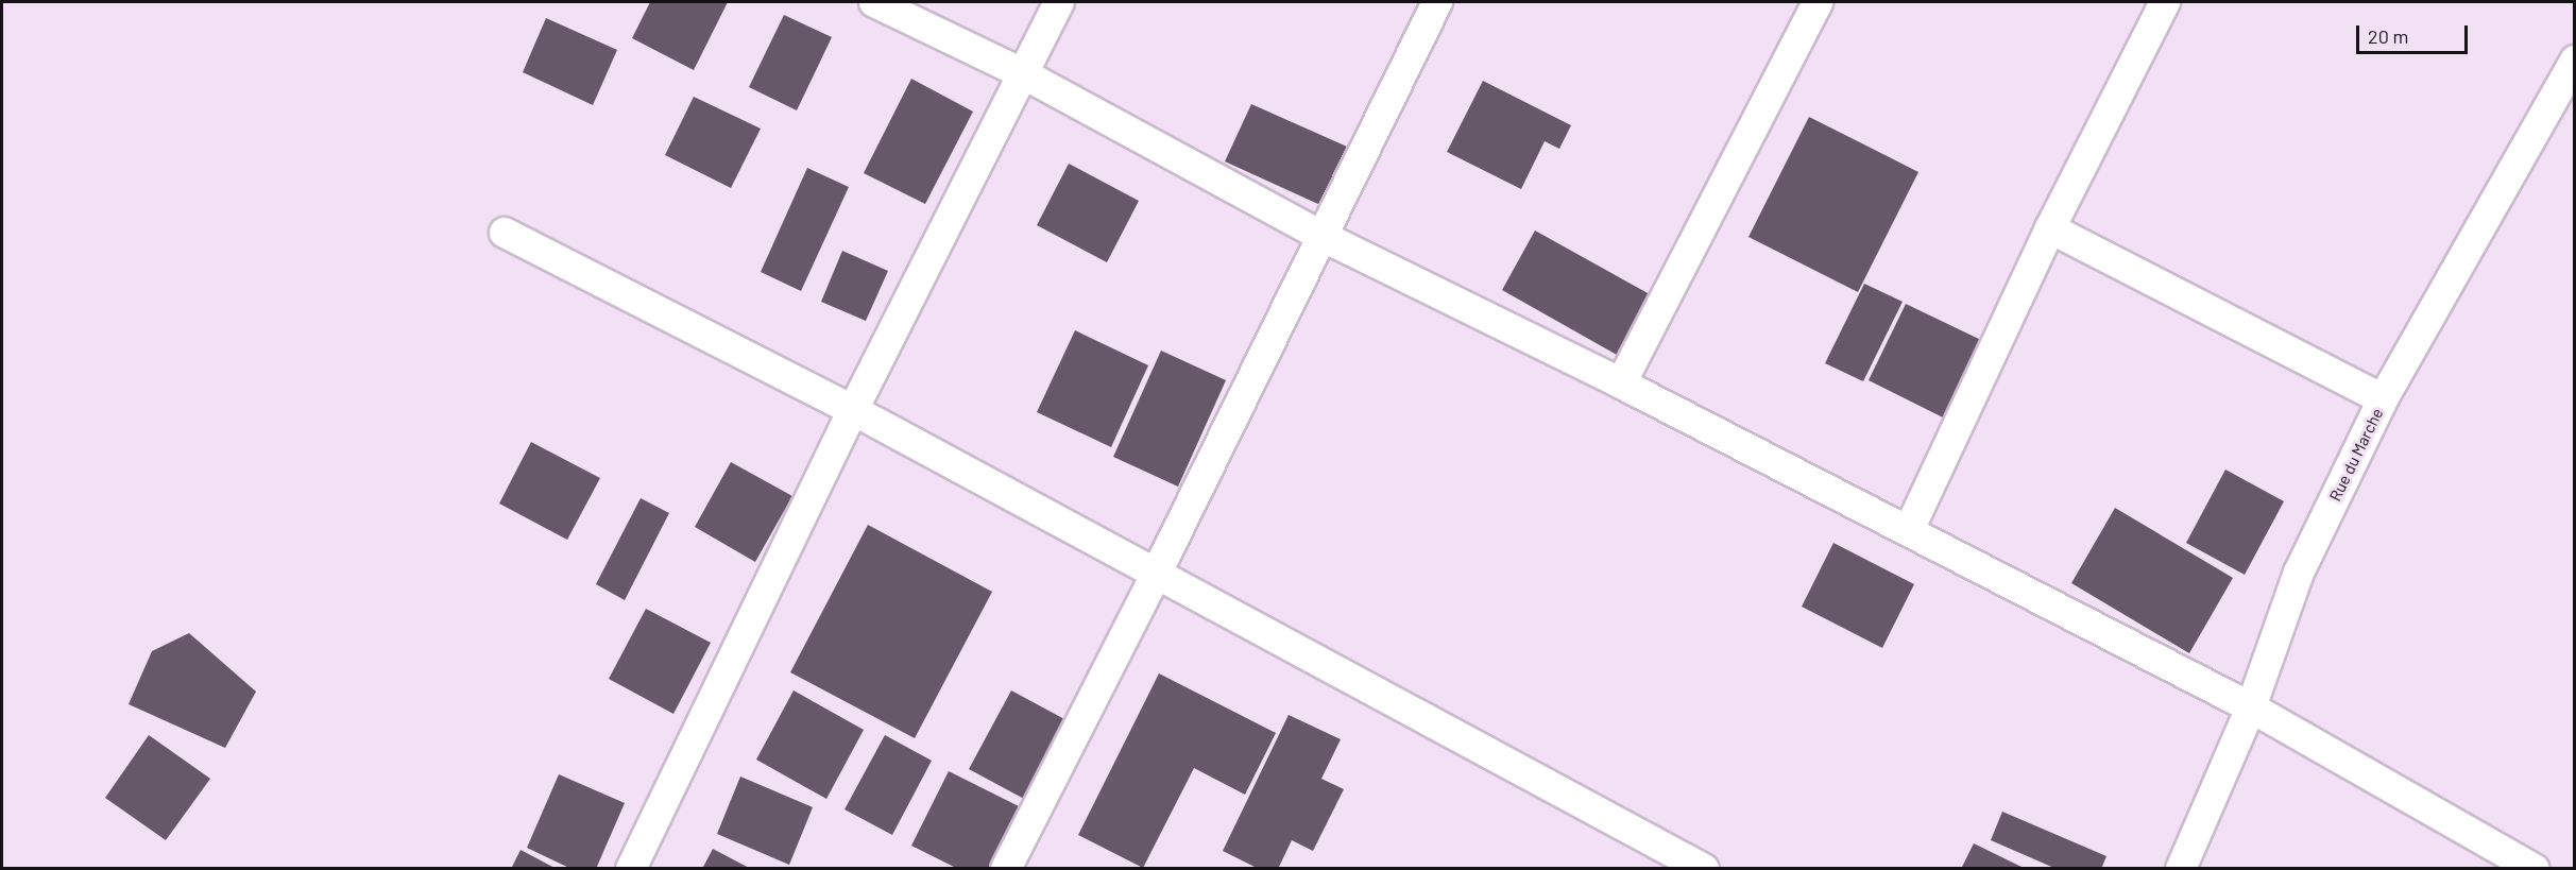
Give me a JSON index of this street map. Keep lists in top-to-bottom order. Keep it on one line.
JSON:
{"streets":{"street":["Rue du Marche"]},"scale_bar":"20 m"}
